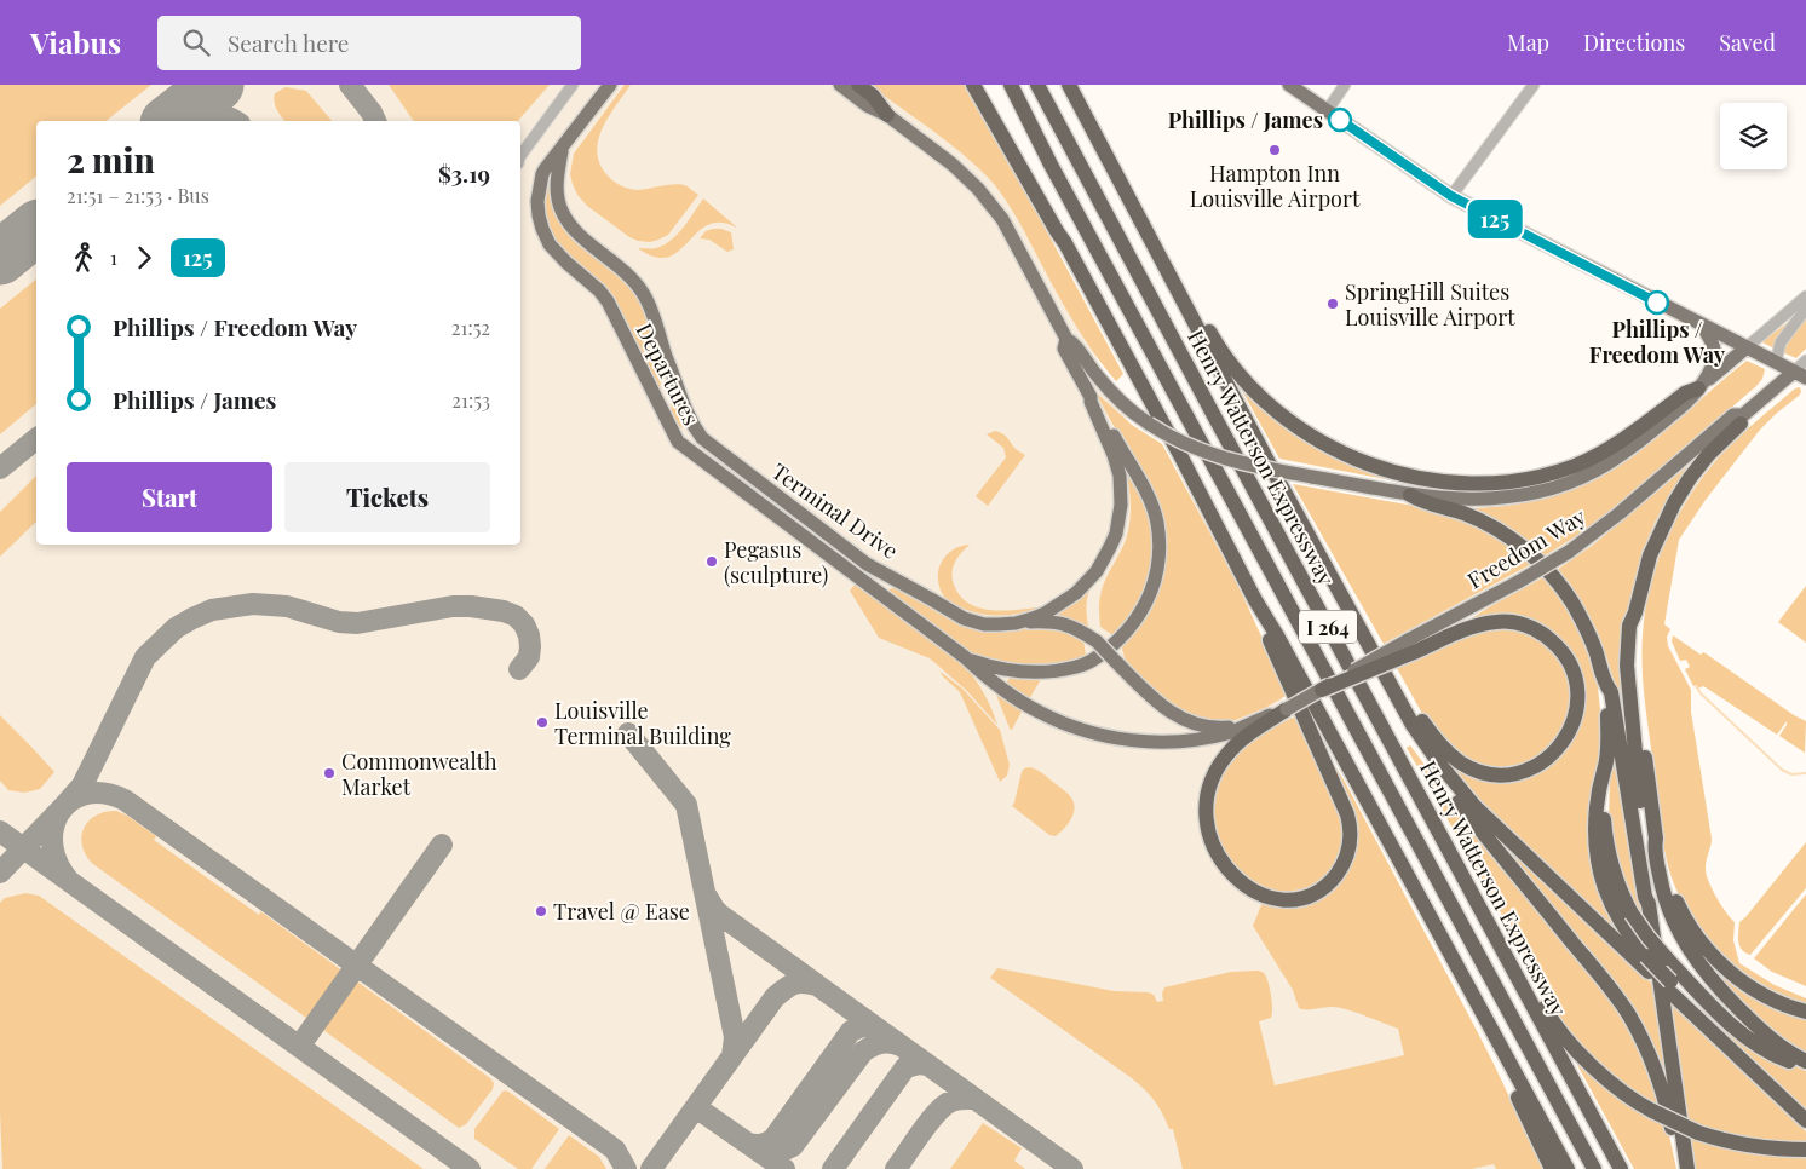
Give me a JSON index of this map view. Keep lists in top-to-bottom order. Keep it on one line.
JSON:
{"streets":{"highway":["Henry Watterson Expressway","I 264"],"main road":["Departures","Terminal Drive","Freedom Way"]},"crossings":[["Departures","Terminal Drive"]],"places":["Phillips / James","Hampton Inn Louisville Airport","Phillips / Freedom Way","SpringHill Suites Louisville Airport","Pegasus (sculpture)","Louisville Terminal Building","Commonwealth Market","Travel @ Ease"],"lines":["bus line 125"],"page":{"header":"Viabus","search":"Search here","nav":["Map","Directions","Saved"],"on_map":"125","heading":["2 min","21:51 – 21:53 · Bus","$3.19"],"legs":["1","125"],"list":[{"name":"Phillips / Freedom Way","value":"21:52"},{"name":"Phillips / James","value":"21:53"}],"buttons":["Start","Tickets"]}}
